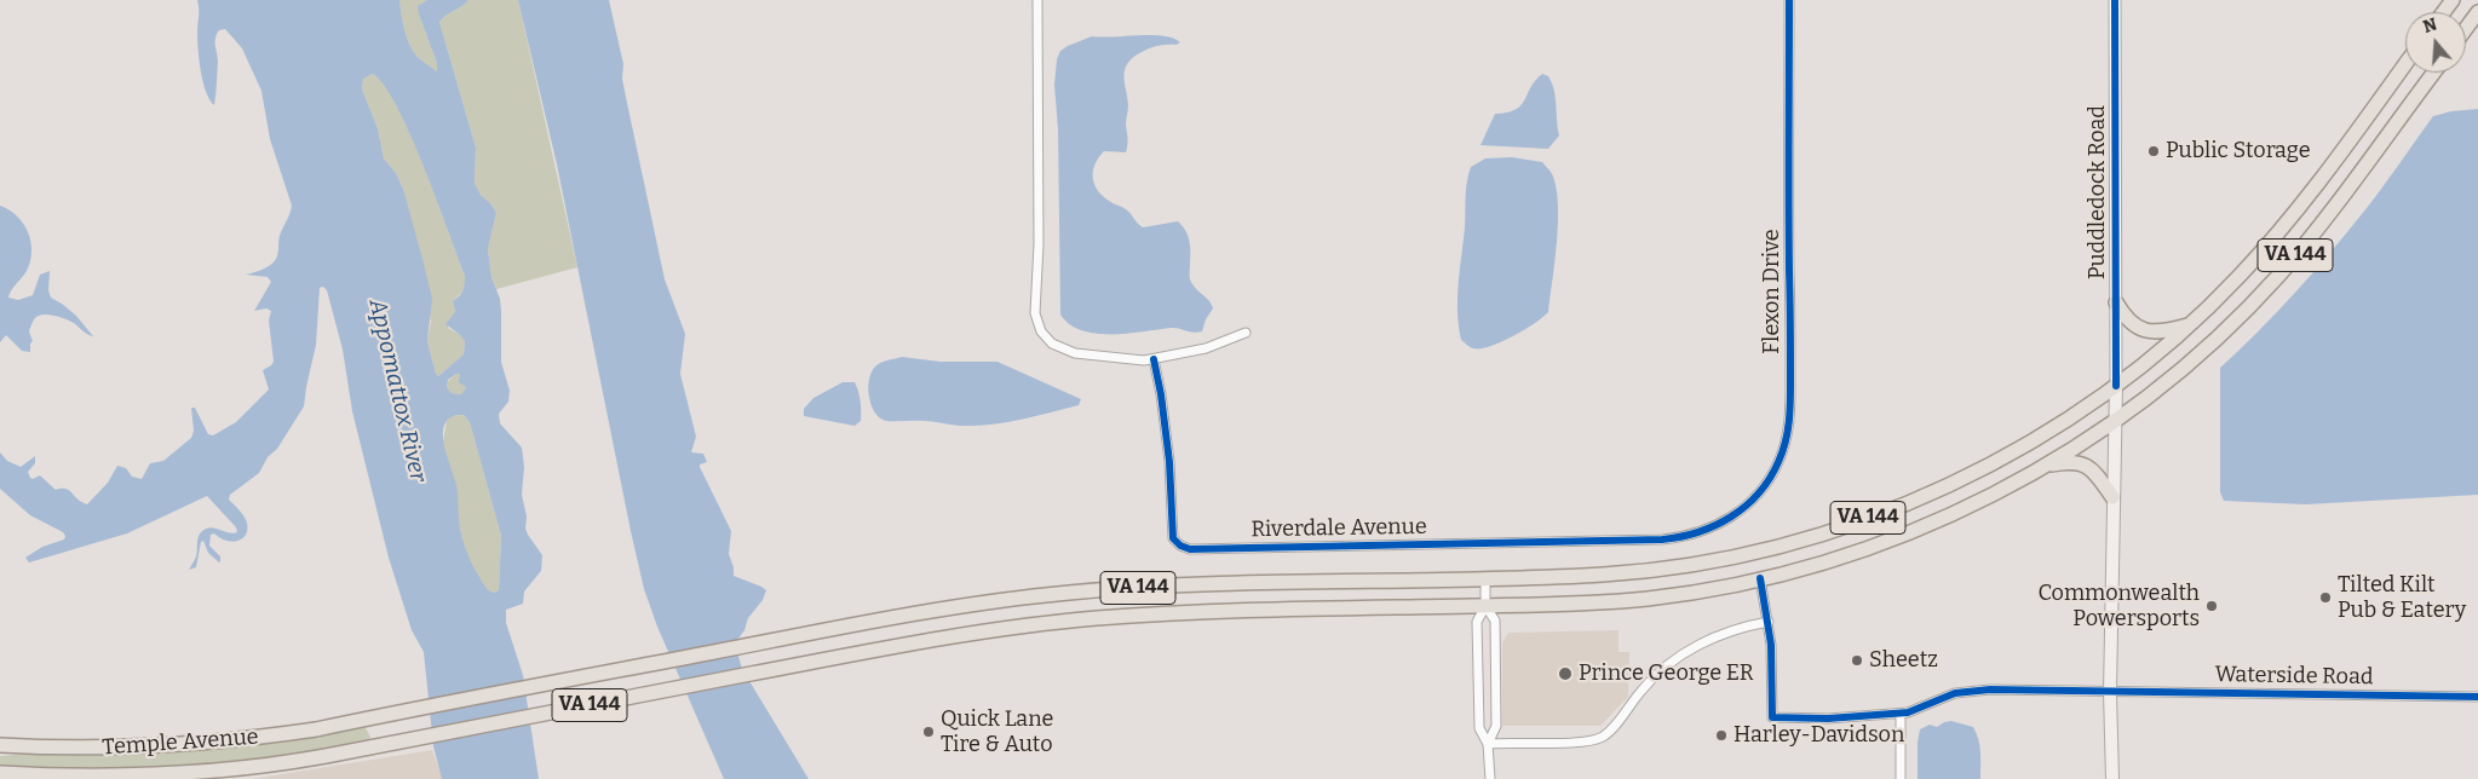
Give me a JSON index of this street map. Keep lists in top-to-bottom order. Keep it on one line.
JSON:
{"streets":{"main road":["Puddledock Road","VA 144","Temple Avenue"],"street":["Flexon Drive","Riverdale Avenue","Waterside Road"]},"crossings":[["Puddledock Road","VA 144"],["Puddledock Road","Waterside Road"],["VA 144","Temple Avenue"],["Flexon Drive","Riverdale Avenue"]],"water":["Appomattox River"],"places":["Public Storage","Tilted Kilt Pub & Eatery","Commonwealth Powersports","Sheetz","Prince George ER","Quick Lane Tire & Auto","Harley-Davidson"],"north":"top"}
